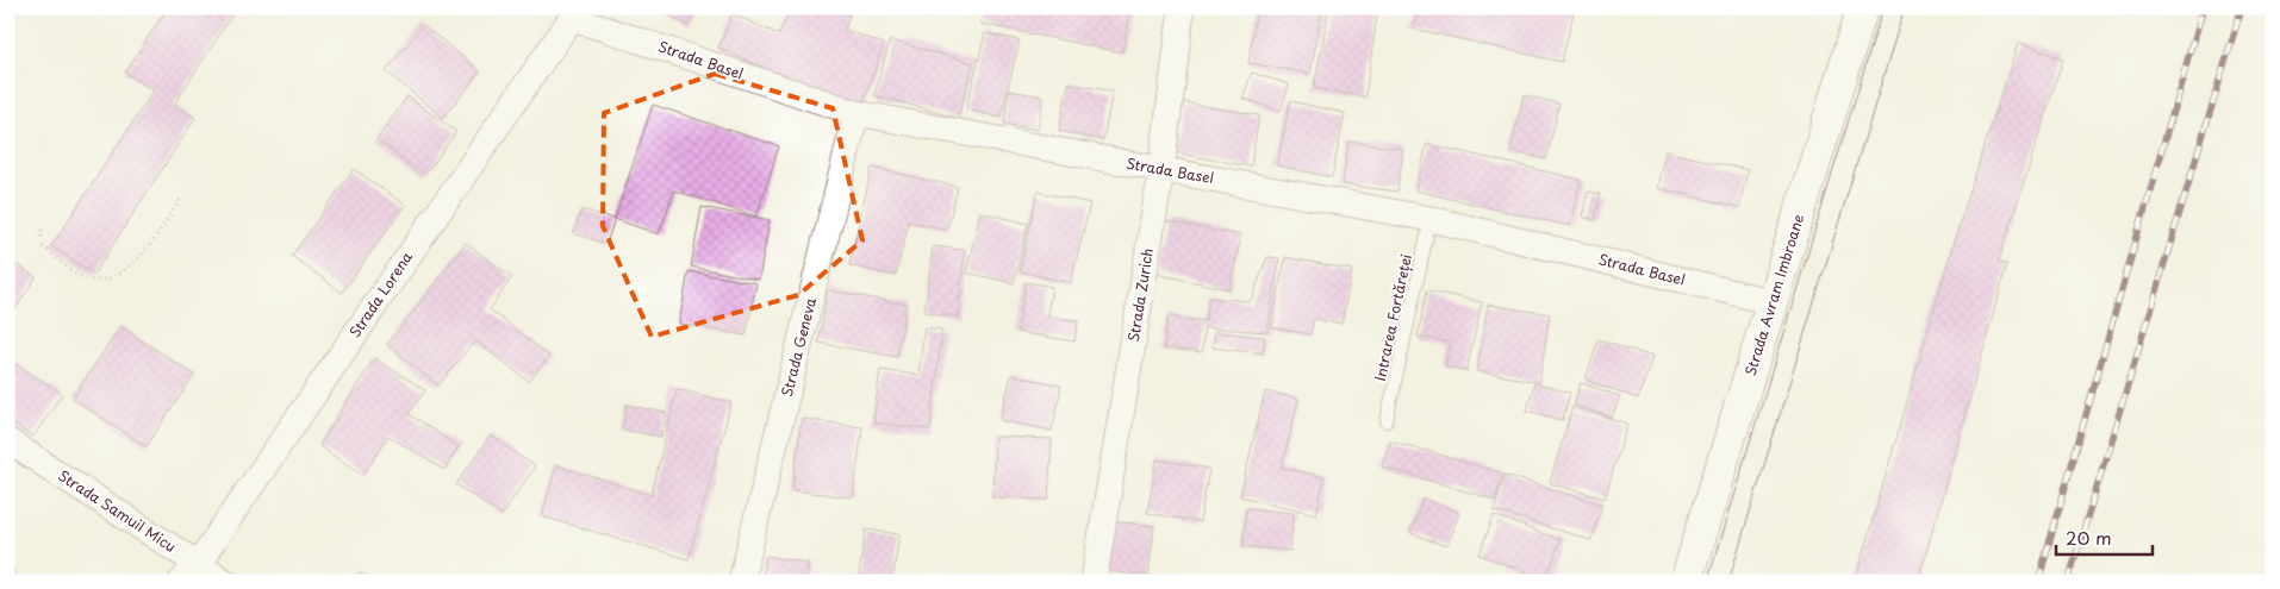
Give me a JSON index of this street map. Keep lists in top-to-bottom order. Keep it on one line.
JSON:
{"streets":{"street":["Strada Basel","Strada Lorena","Strada Zurich","Strada Avram Imbroane","Strada Geneva","Strada Samuil Micu"],"lane":["Intrarea Fortăreței"]},"crossings":[["Strada Basel","Strada Lorena"],["Strada Basel","Strada Zurich"],["Strada Basel","Strada Avram Imbroane"],["Strada Basel","Intrarea Fortăreței"],["Strada Basel","Strada Geneva"],["Strada Lorena","Strada Samuil Micu"]],"scale_bar":"20 m"}
